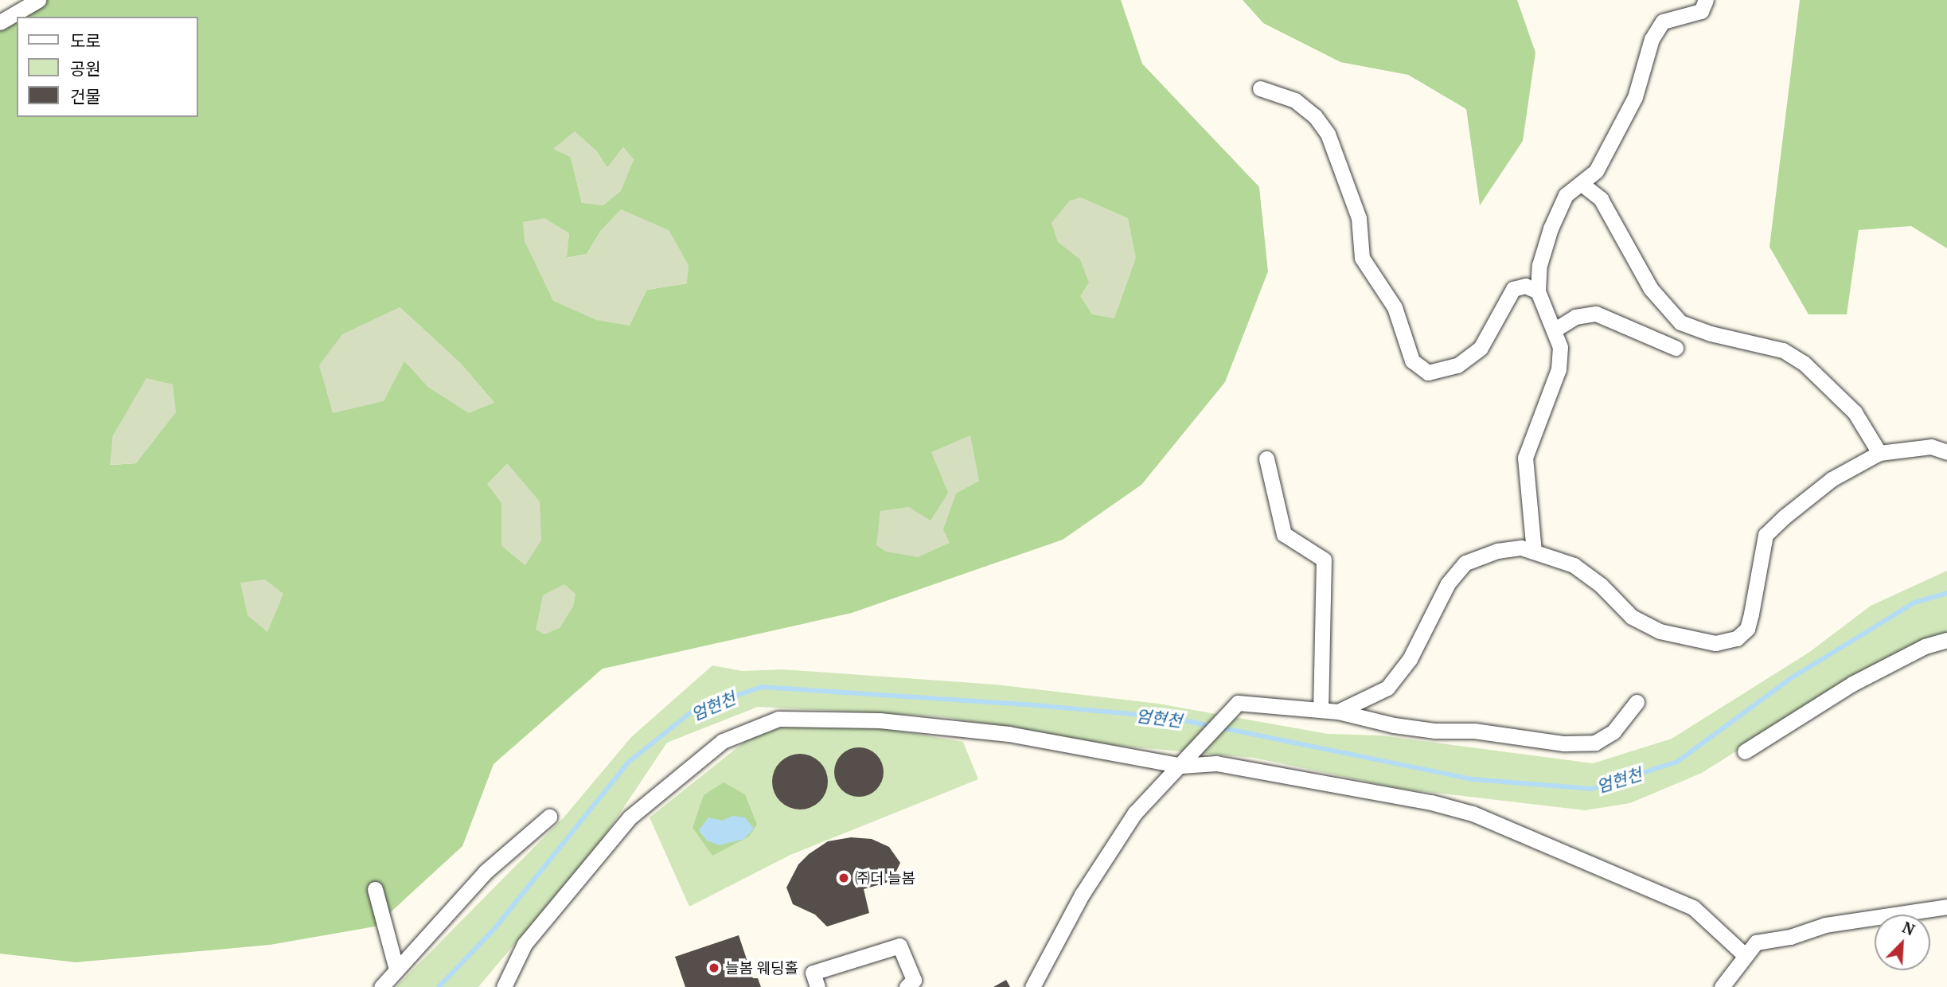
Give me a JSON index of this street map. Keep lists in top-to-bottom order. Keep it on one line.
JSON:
{"water":["엄현천"],"places":["㈜더 늘봄","늘봄 웨딩홀"],"legend":["도로","공원","건물"],"north":"top right"}
